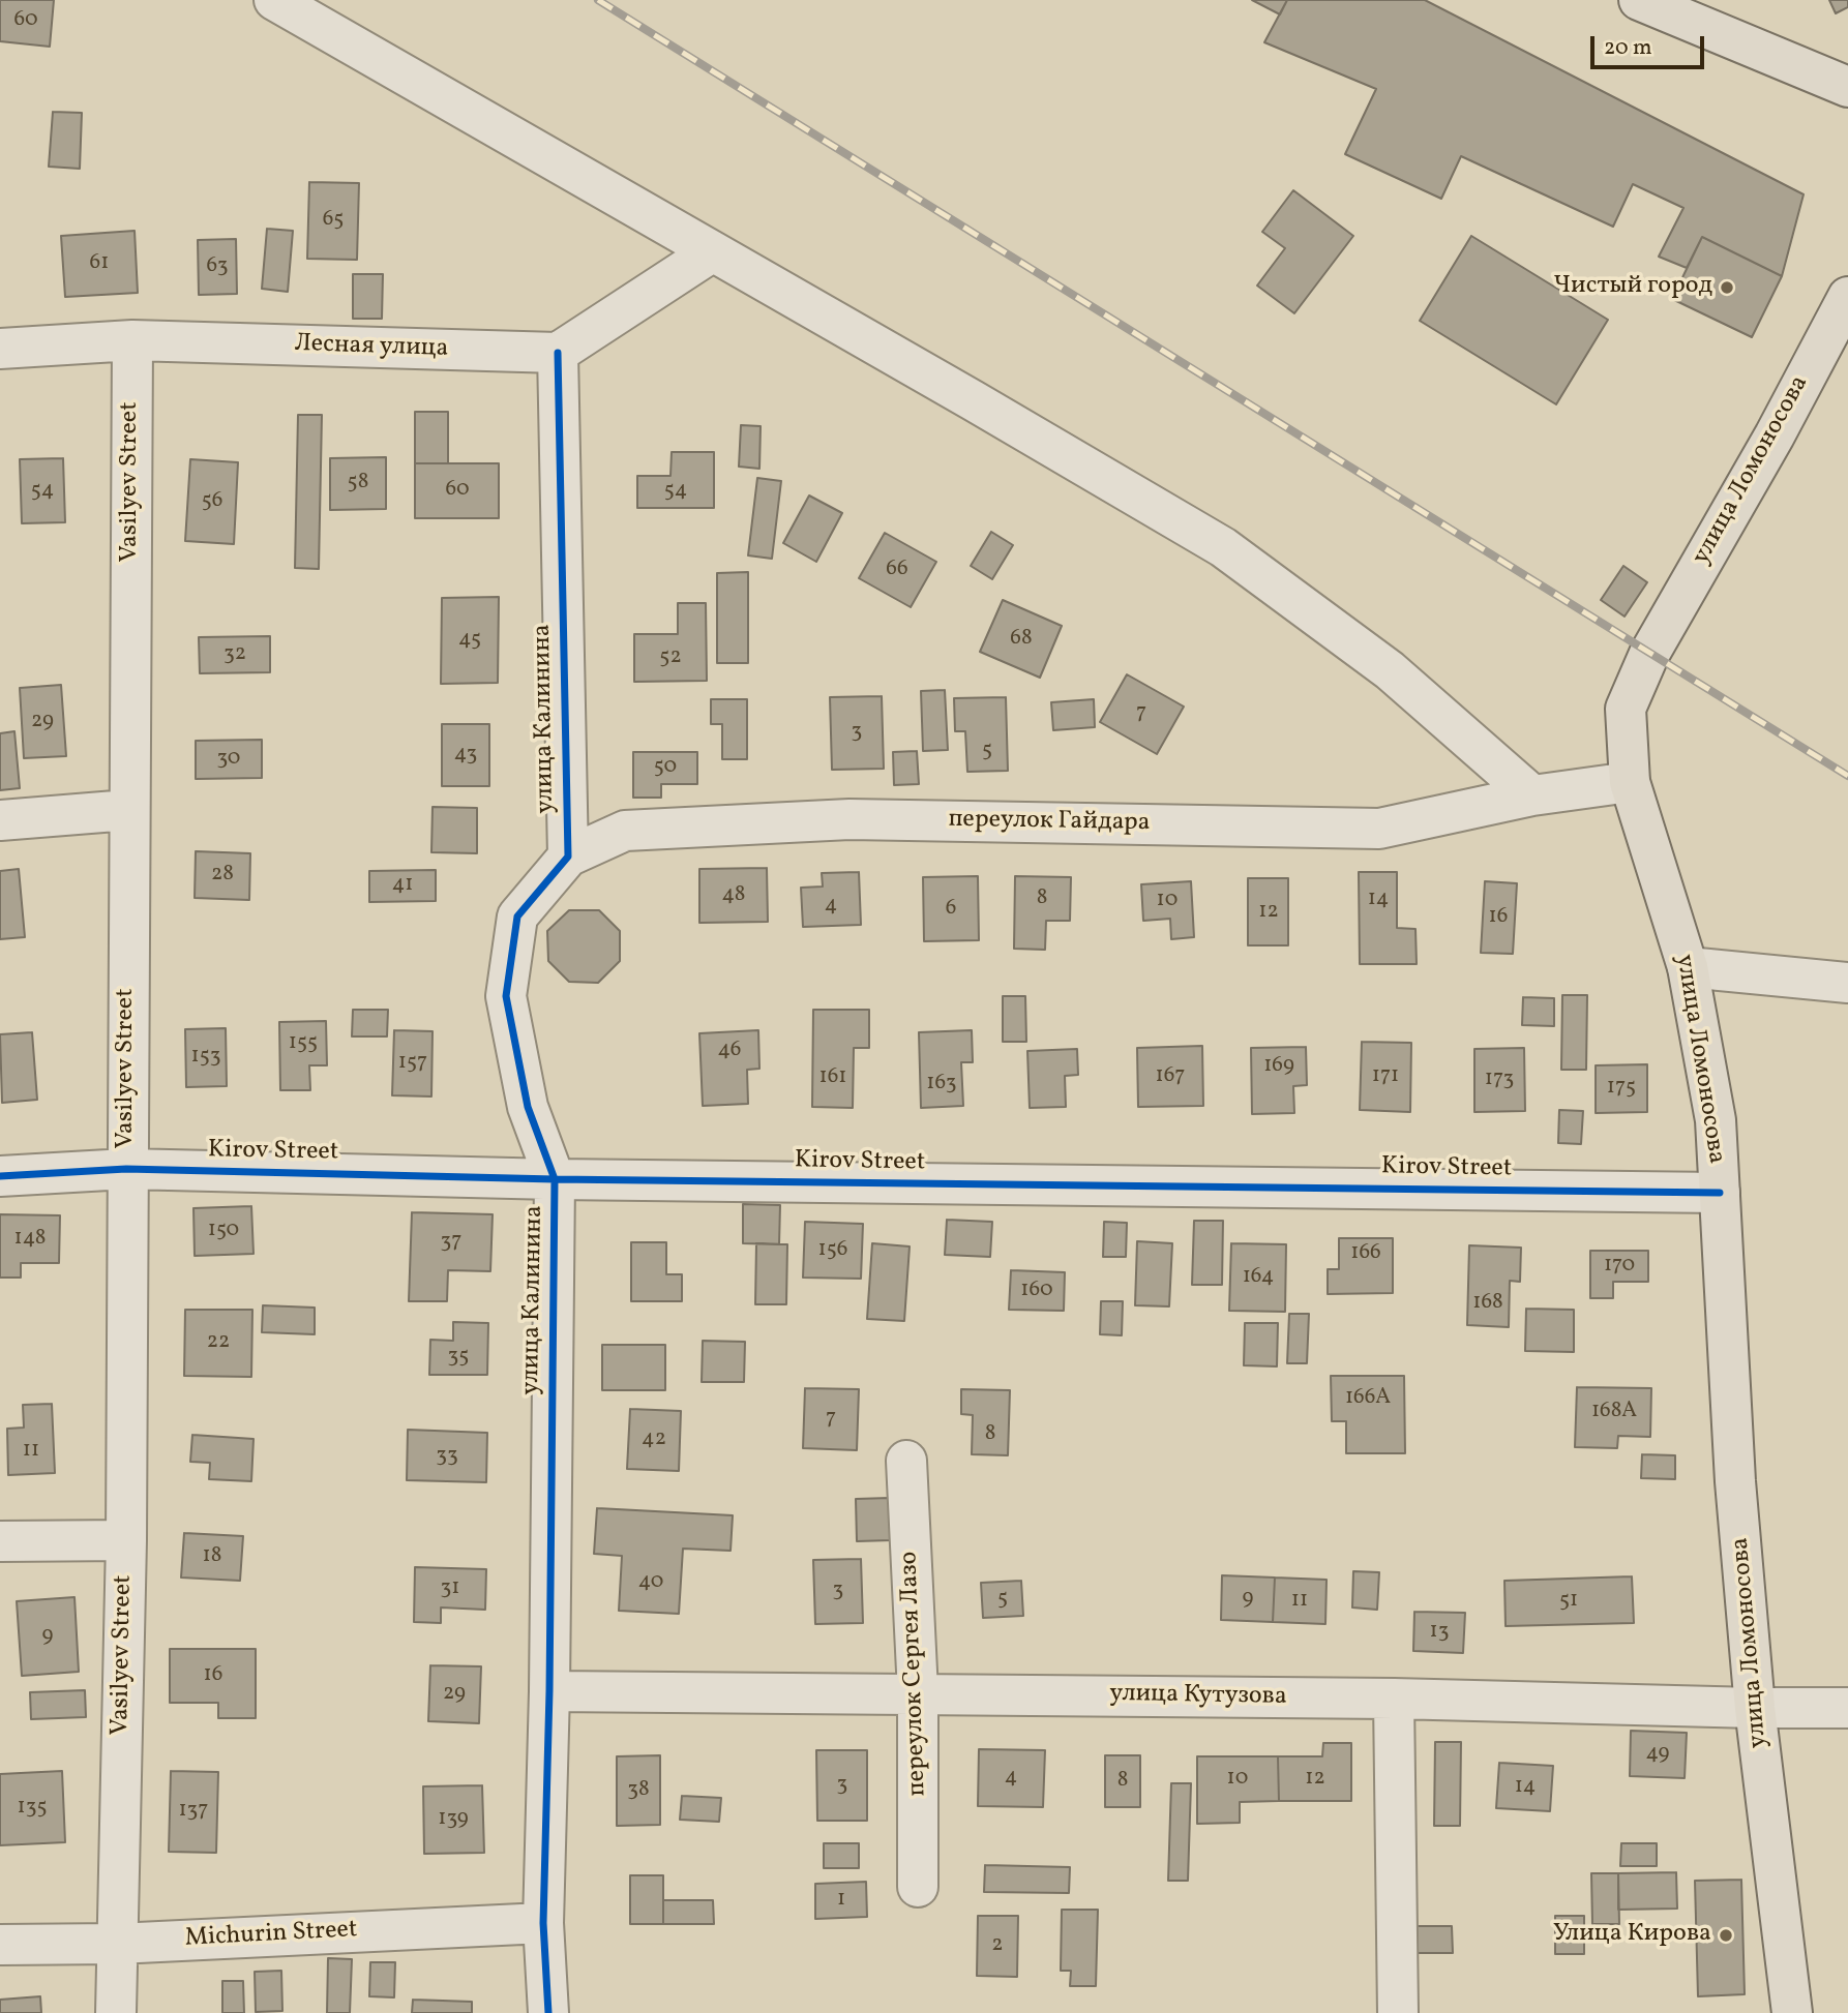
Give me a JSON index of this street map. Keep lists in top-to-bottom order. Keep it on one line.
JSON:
{"streets":{"main road":["улица Ломоносова"],"street":["Лесная улица","Vasilyev Street","улица Калинина","переулок Гайдара","Kirov Street","переулок Сергея Лазо","улица Кутузова","Michurin Street"]},"crossings":[["Лесная улица","Vasilyev Street"],["Лесная улица","улица Калинина"],["улица Ломоносова","переулок Гайдара"],["улица Ломоносова","Kirov Street"],["улица Ломоносова","улица Кутузова"],["Vasilyev Street","Kirov Street"],["Vasilyev Street","Michurin Street"],["улица Калинина","переулок Гайдара"],["улица Калинина","Kirov Street"],["улица Калинина","улица Кутузова"],["улица Калинина","Michurin Street"],["переулок Сергея Лазо","улица Кутузова"]],"places":["Чистый город","Улица Кирова"],"house_numbers":["60","65","61","63","58","60","54","54","56","66","68","45","32","52","7","29","3","5","43","30","50","28","41","48","8","14","10","4","6","12","16","155","46","153","157","169","167","171","161","173","163","175","150","148","37","156","166","170","164","160","168","22","35","166А","168А","7","8","42","11","33","18","40","31","3","5","9","11","51","13","9","16","29","49","4","10","12","8","3","14","38","135","137","139","1","2"],"scale_bar":"20 m"}
